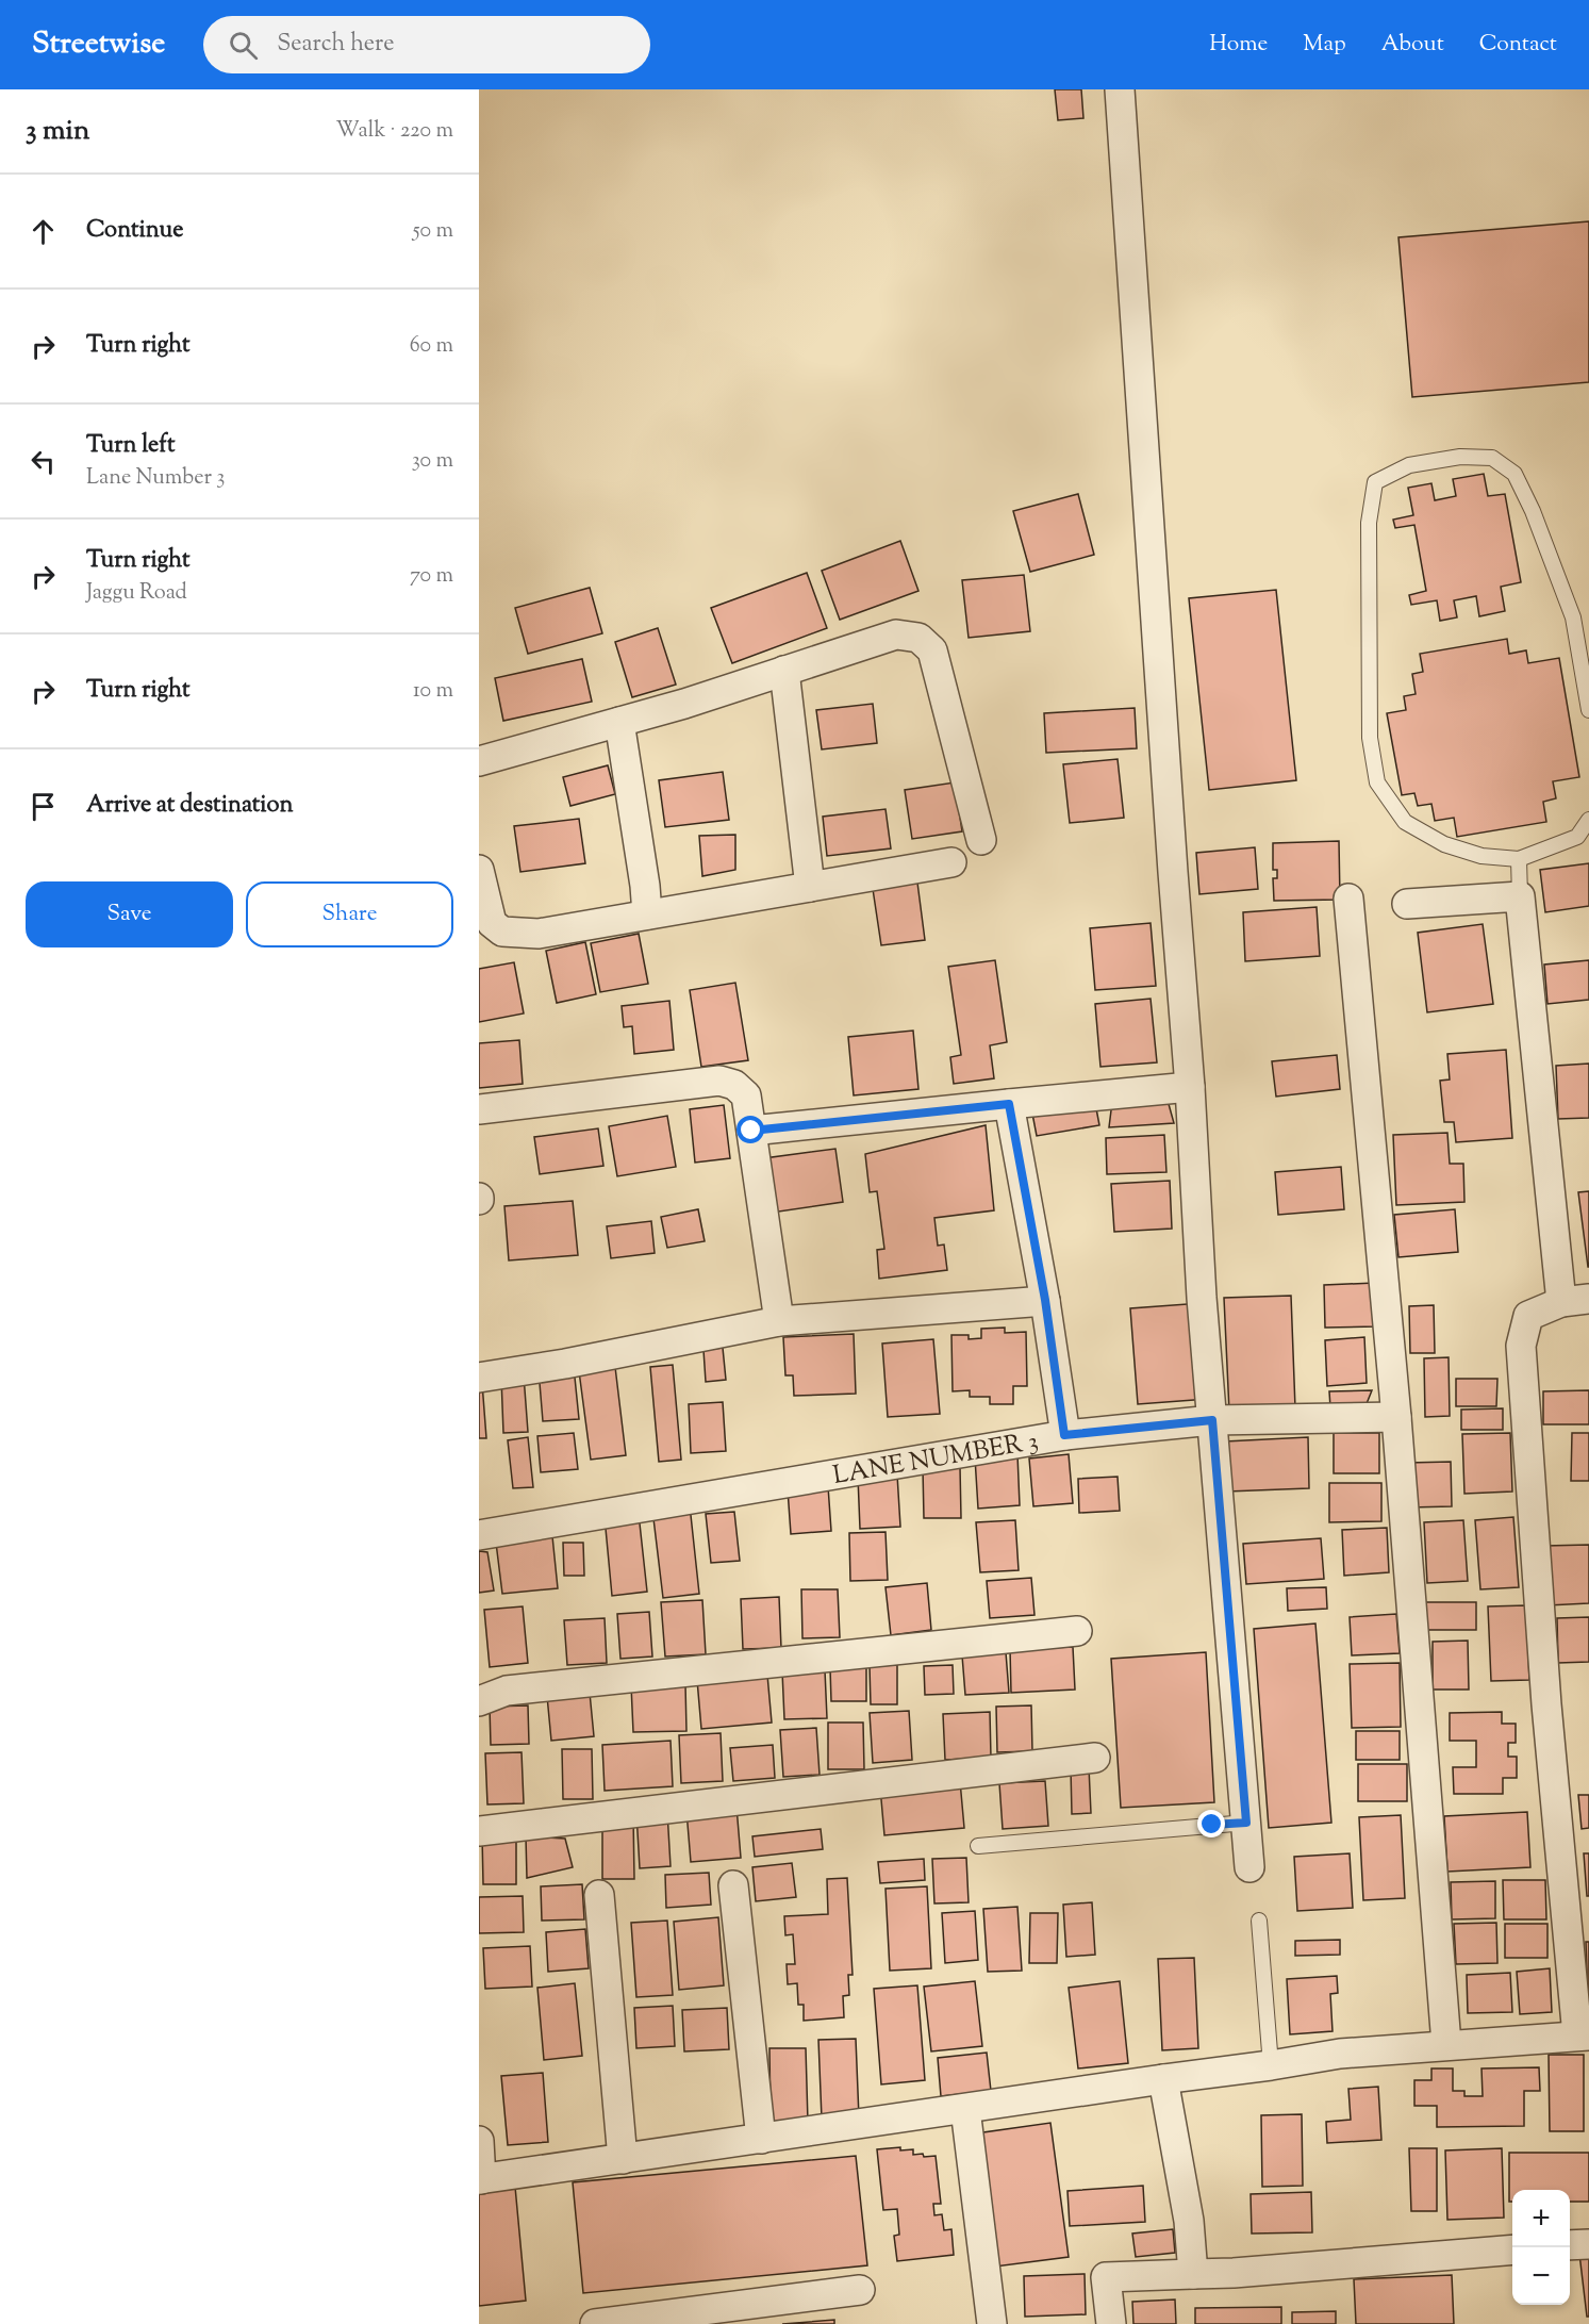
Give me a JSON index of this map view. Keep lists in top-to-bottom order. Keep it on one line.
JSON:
{"streets":{"street":["LANE NUMBER 3"]},"page":{"header":"Streetwise","search":"Search here","nav":["Home","Map","About","Contact"],"heading":["3 min","Walk · 220 m"],"list":[["Continue","50 m"],["Turn right","60 m"],["Turn left","Lane Number 3","30 m"],["Turn right","Jaggu Road","70 m"],["Turn right","10 m"],"Arrive at destination"],"buttons":["Save","Share"],"map_buttons":["+","−"]}}
